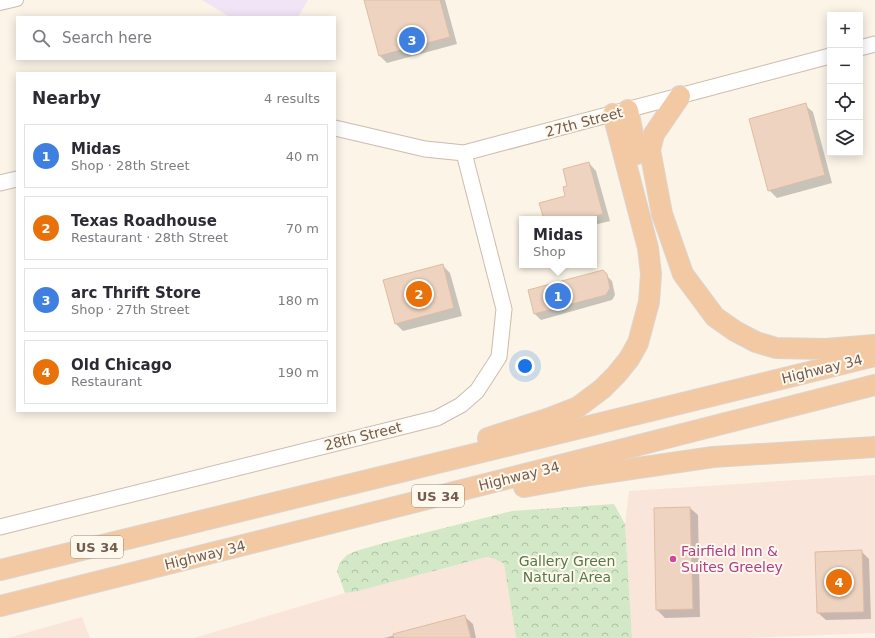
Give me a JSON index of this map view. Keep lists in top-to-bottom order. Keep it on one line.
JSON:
{"streets":{"highway":["Highway 34","US 34"],"street":["27th Street","28th Street"]},"crossings":[["27th Street","28th Street"]],"parks":["Gallery Green Natural Area"],"places":["Fairfield Inn & Suites Greeley"],"page":{"map_buttons":["+","−"],"search":"Search here","pins":["3","2","1","4"],"heading":["Nearby","4 results"],"list":[{"mark":"1","name":"Midas","note":"Shop · 28th Street","value":"40 m"},{"mark":"2","name":"Texas Roadhouse","note":"Restaurant · 28th Street","value":"70 m"},{"mark":"3","name":"arc Thrift Store","note":"Shop · 27th Street","value":"180 m"},{"mark":"4","name":"Old Chicago","note":"Restaurant","value":"190 m"}],"popup":["Midas","Shop"]}}
